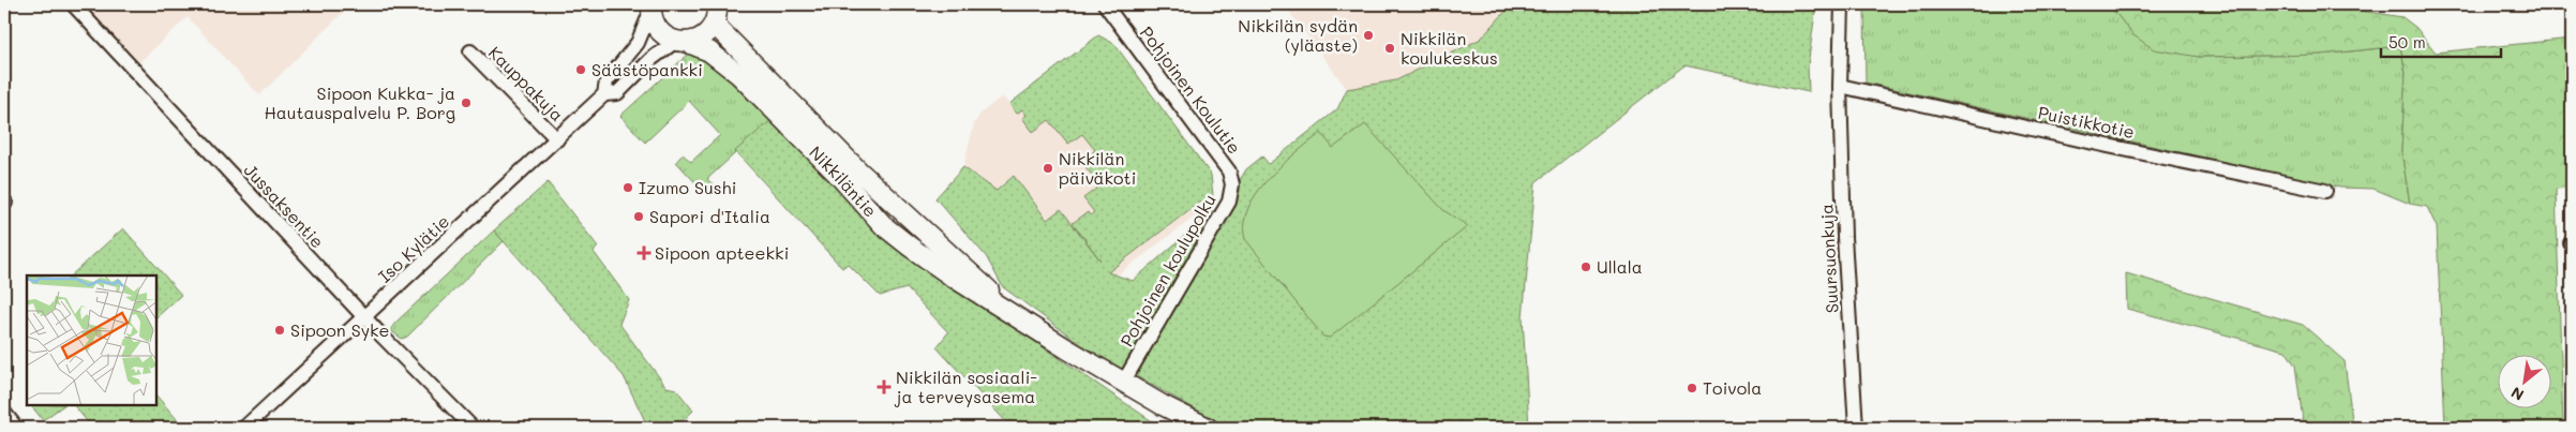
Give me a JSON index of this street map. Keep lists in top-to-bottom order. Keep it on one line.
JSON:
{"streets":{"street":["Kauppakuja","Pohjoinen Koulutie","Puistikkotie","Nikkiläntie","Jussaksentie","Iso Kylätie","Suursuonkuja","Pohjoinen koulupolku"]},"crossings":[["Kauppakuja","Iso Kylätie"],["Pohjoinen Koulutie","Pohjoinen koulupolku"],["Puistikkotie","Suursuonkuja"],["Nikkiläntie","Iso Kylätie"],["Nikkiläntie","Pohjoinen koulupolku"],["Jussaksentie","Iso Kylätie"]],"places":{"other":["Nikkilän sydän (yläaste)","Nikkilän koulukeskus","Säästöpankki","Sipoon Kukka- ja Hautauspalvelu P. Borg","Nikkilän päiväkoti","Izumo Sushi","Sapori d'Italia","Ullala","Sipoon Syke","Toivola"],"health":["Sipoon apteekki","Nikkilän sosiaali- ja terveysasema"]},"scale_bar":"50 m","north":"bottom left"}
